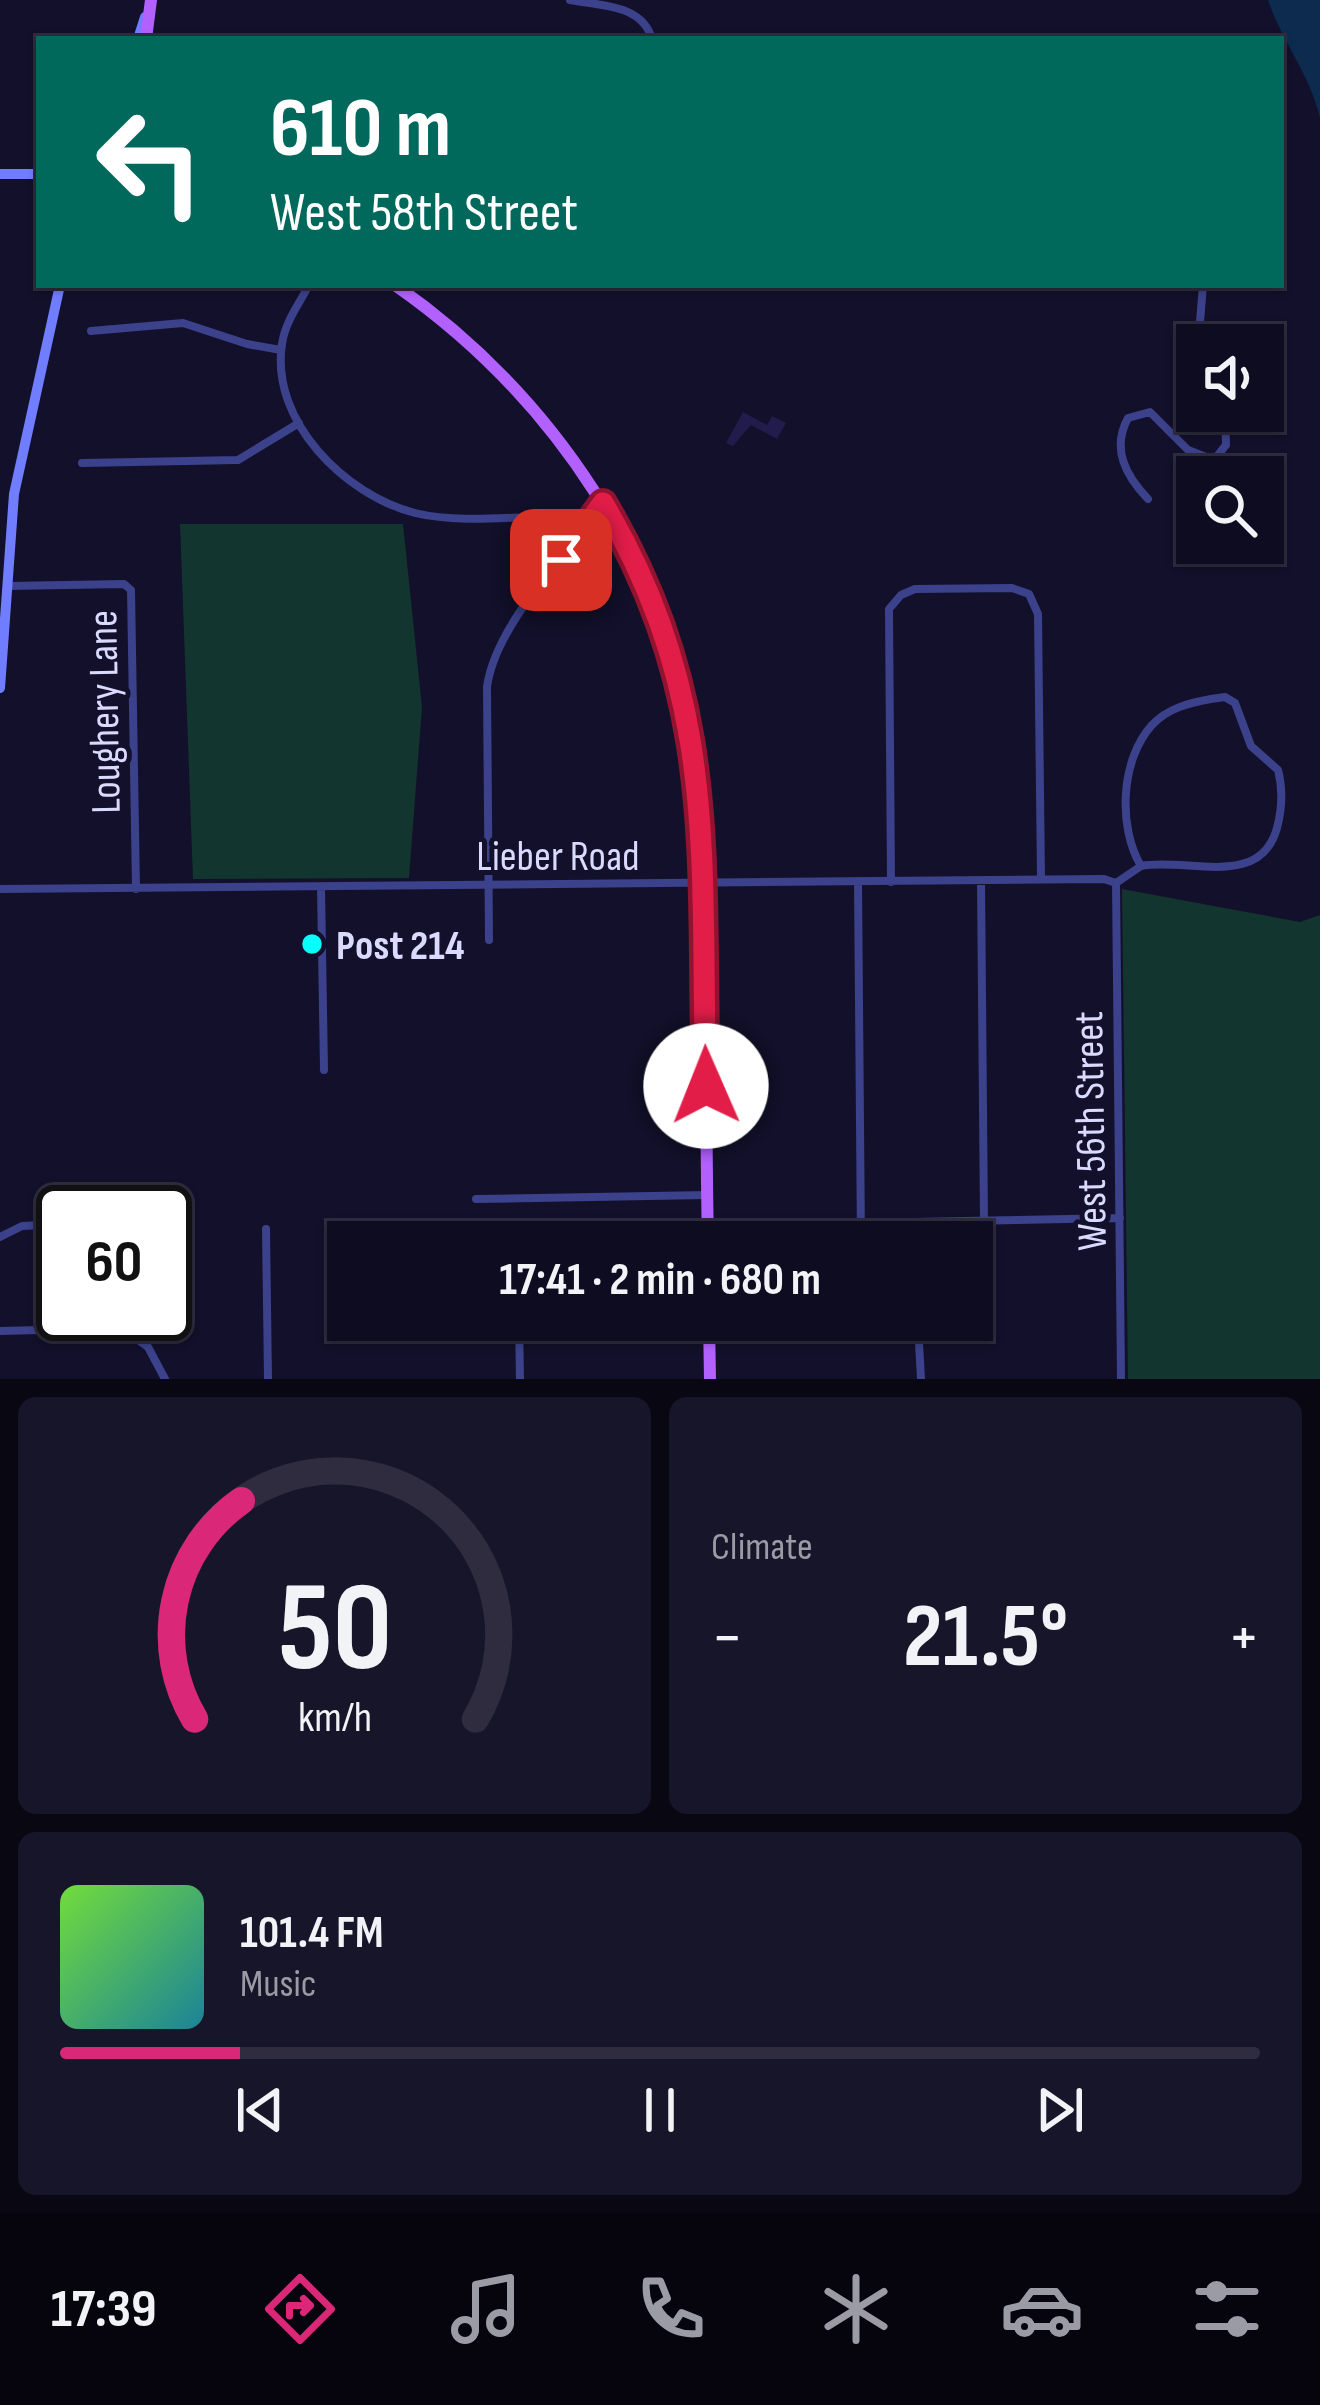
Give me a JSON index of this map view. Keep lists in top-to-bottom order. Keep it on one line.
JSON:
{"streets":{"street":["Loughery Lane","Lieber Road","West 56th Street"]},"crossings":[["Loughery Lane","Lieber Road"],["Lieber Road","West 56th Street"]],"places":["Post 214"],"page":{"turn":["610 m","West 58th Street"],"limit":"60","trip":"17:41 · 2 min · 680 m","tile":"Climate","heat":["−","21.5°","+"],"song":["101.4 FM","Music"],"tabs":"17:39","gauge":["50","km/h"]}}
